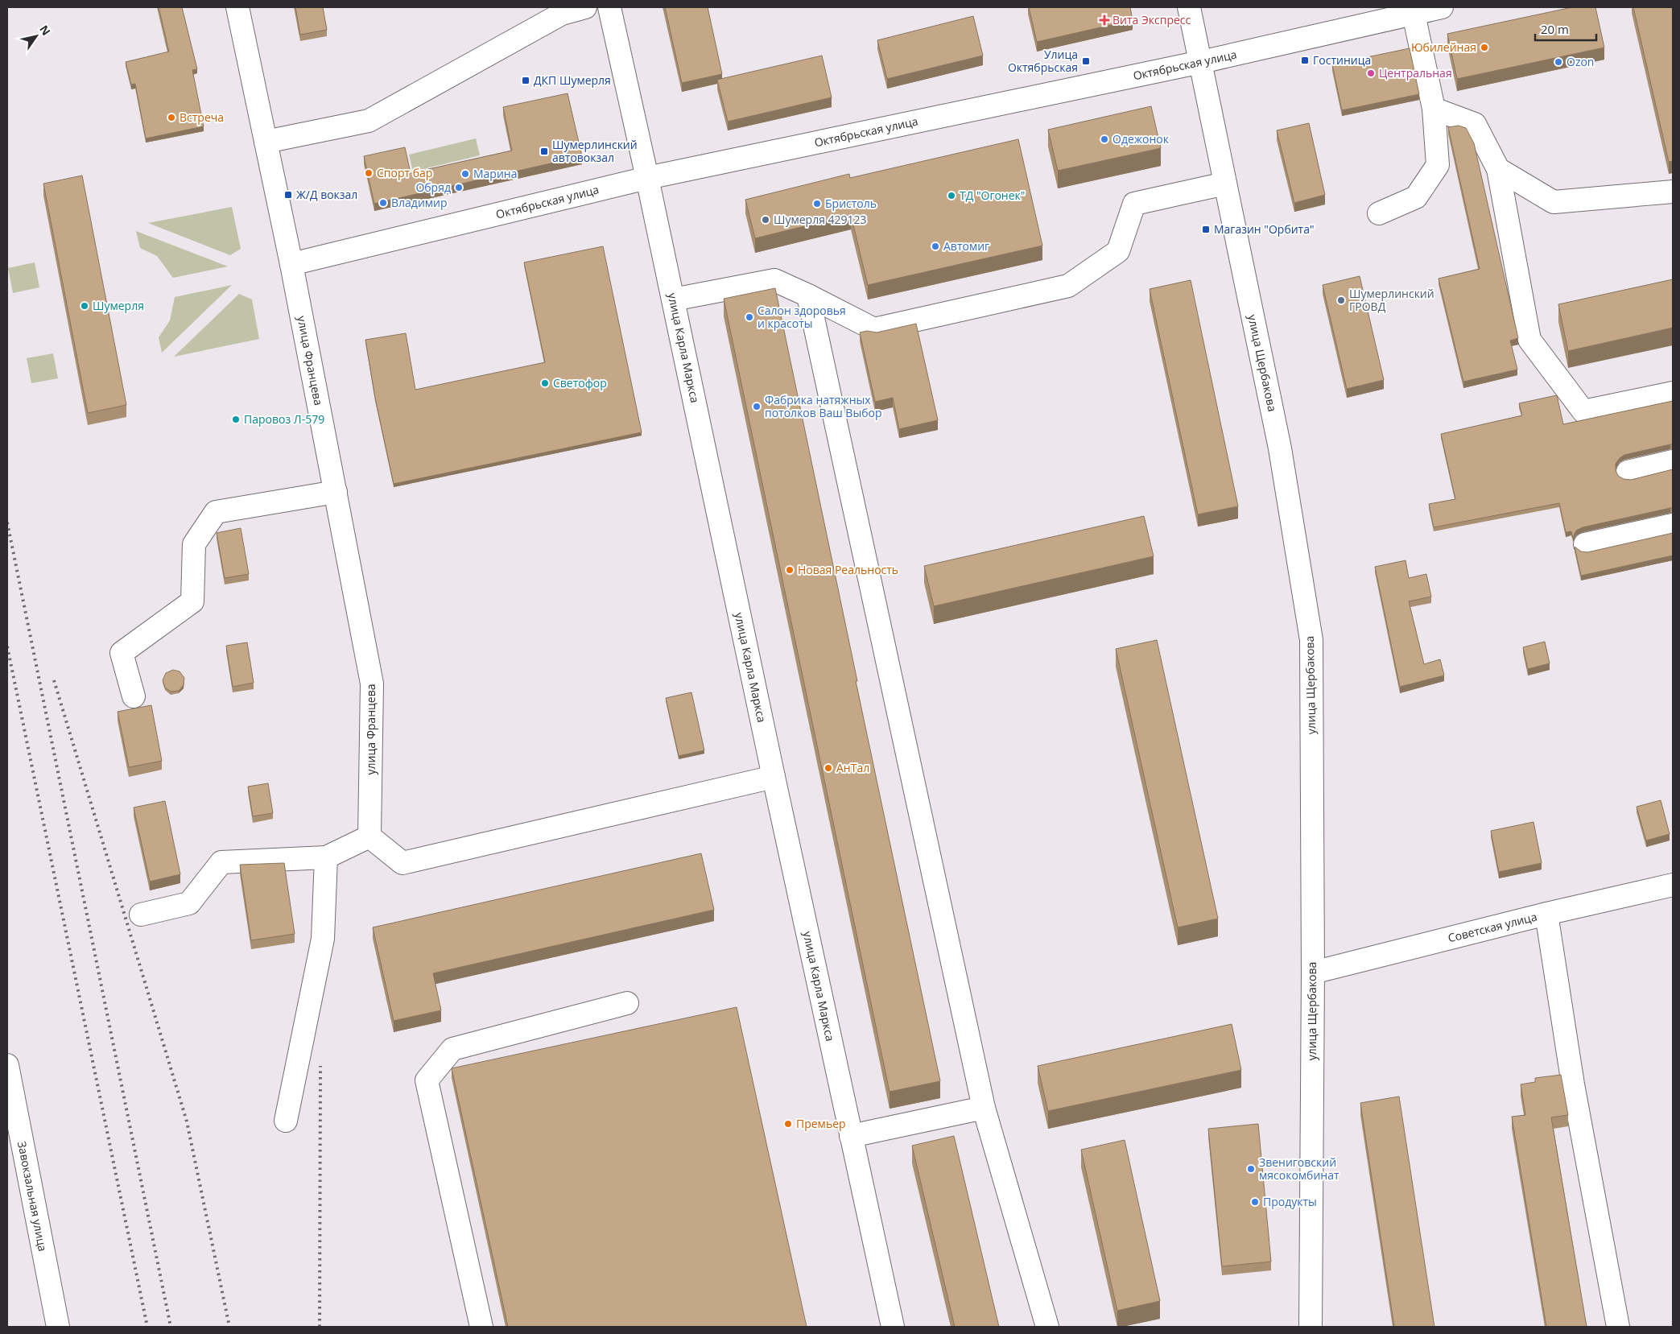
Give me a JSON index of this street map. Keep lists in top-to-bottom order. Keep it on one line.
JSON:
{"streets":{"main road":["Октябрьская улица","улица Карла Маркса","улица Францева","улица Щербакова","Советская улица","Завокзальная улица"]},"crossings":[["Октябрьская улица","улица Карла Маркса"],["Октябрьская улица","улица Францева"],["Октябрьская улица","улица Щербакова"],["улица Щербакова","Советская улица"]],"places":{"health":["Вита Экспресс"],"other":["Юбилейная","Ozon","Центральная","Встреча","Одежонок","Спорт бар","Марина","Обряд","ТД \"Огонек\"","Владимир","Бристоль","Шумерля 429123","Автомиг","Шумерлинский ГРОВД","Шумерля","Салон здоровья и красоты","Светофор","Фабрика натяжных потолков Ваш Выбор","Паровоз Л-579","Новая Реальность","АнТал","Премьер","Звениговский мясокомбинат","Продукты"],"transit":["Гостиница","Улица Октябрьская","ДКП Шумерля","Шумерлинский автовокзал","Ж/Д вокзал","Магазин \"Орбита\""]},"scale_bar":"20 m","north":"top right"}
